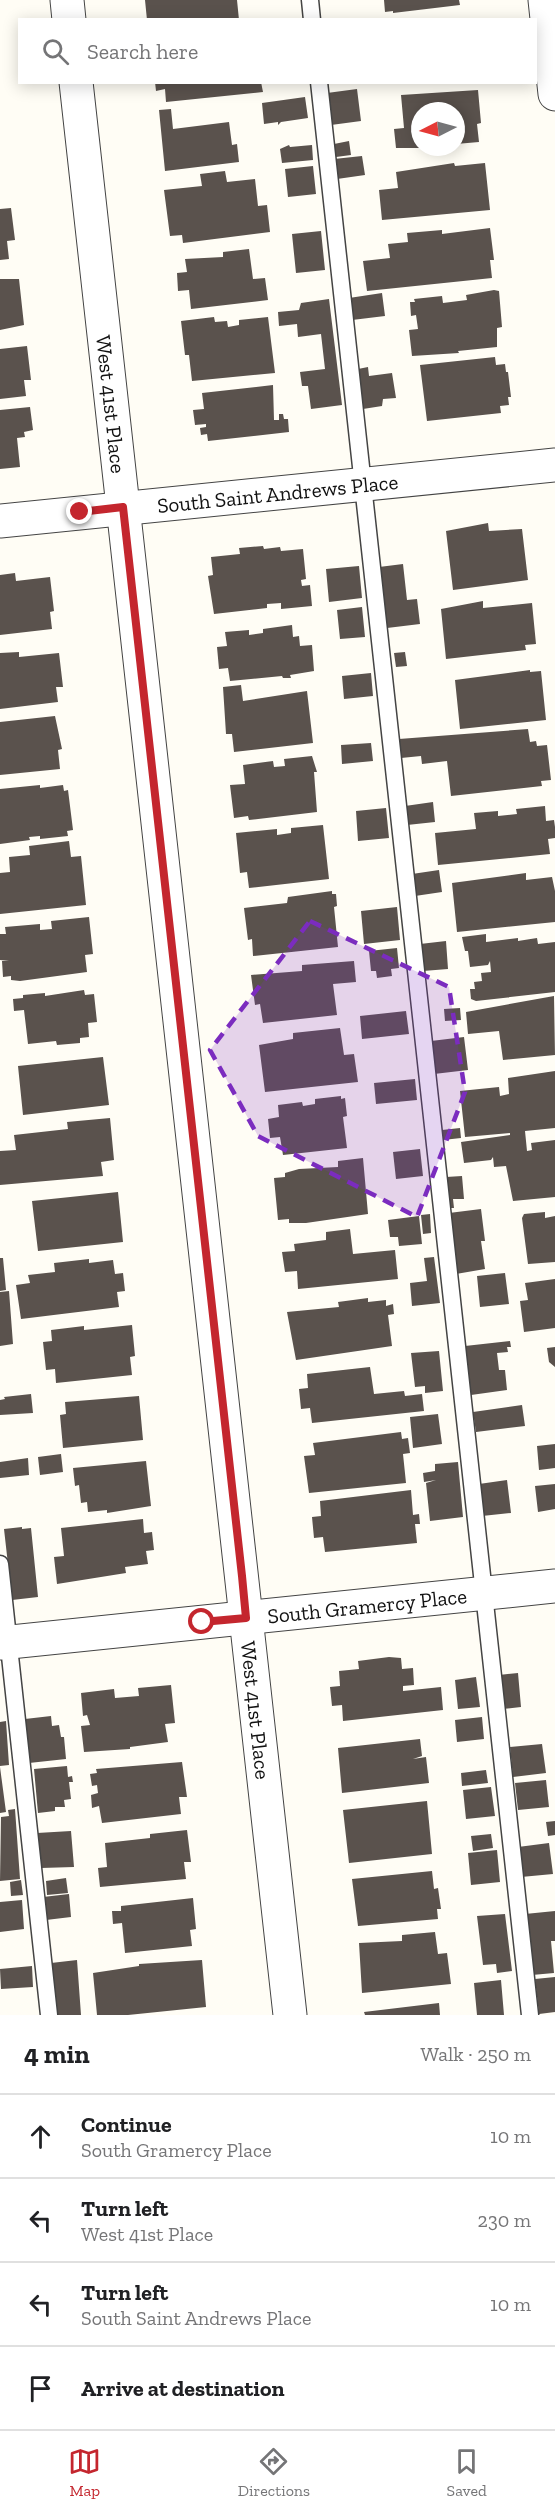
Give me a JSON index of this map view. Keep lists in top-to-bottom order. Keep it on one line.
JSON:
{"streets":{"street":["West 41st Place","South Saint Andrews Place","South Gramercy Place"]},"crossings":[["West 41st Place","South Saint Andrews Place"],["West 41st Place","South Gramercy Place"]],"north":"left","page":{"search":"Search here","heading":["4 min","Walk · 250 m"],"list":[["Continue","South Gramercy Place","10 m"],["Turn left","West 41st Place","230 m"],["Turn left","South Saint Andrews Place","10 m"],"Arrive at destination"],"nav":["Map","Directions","Saved"]}}
